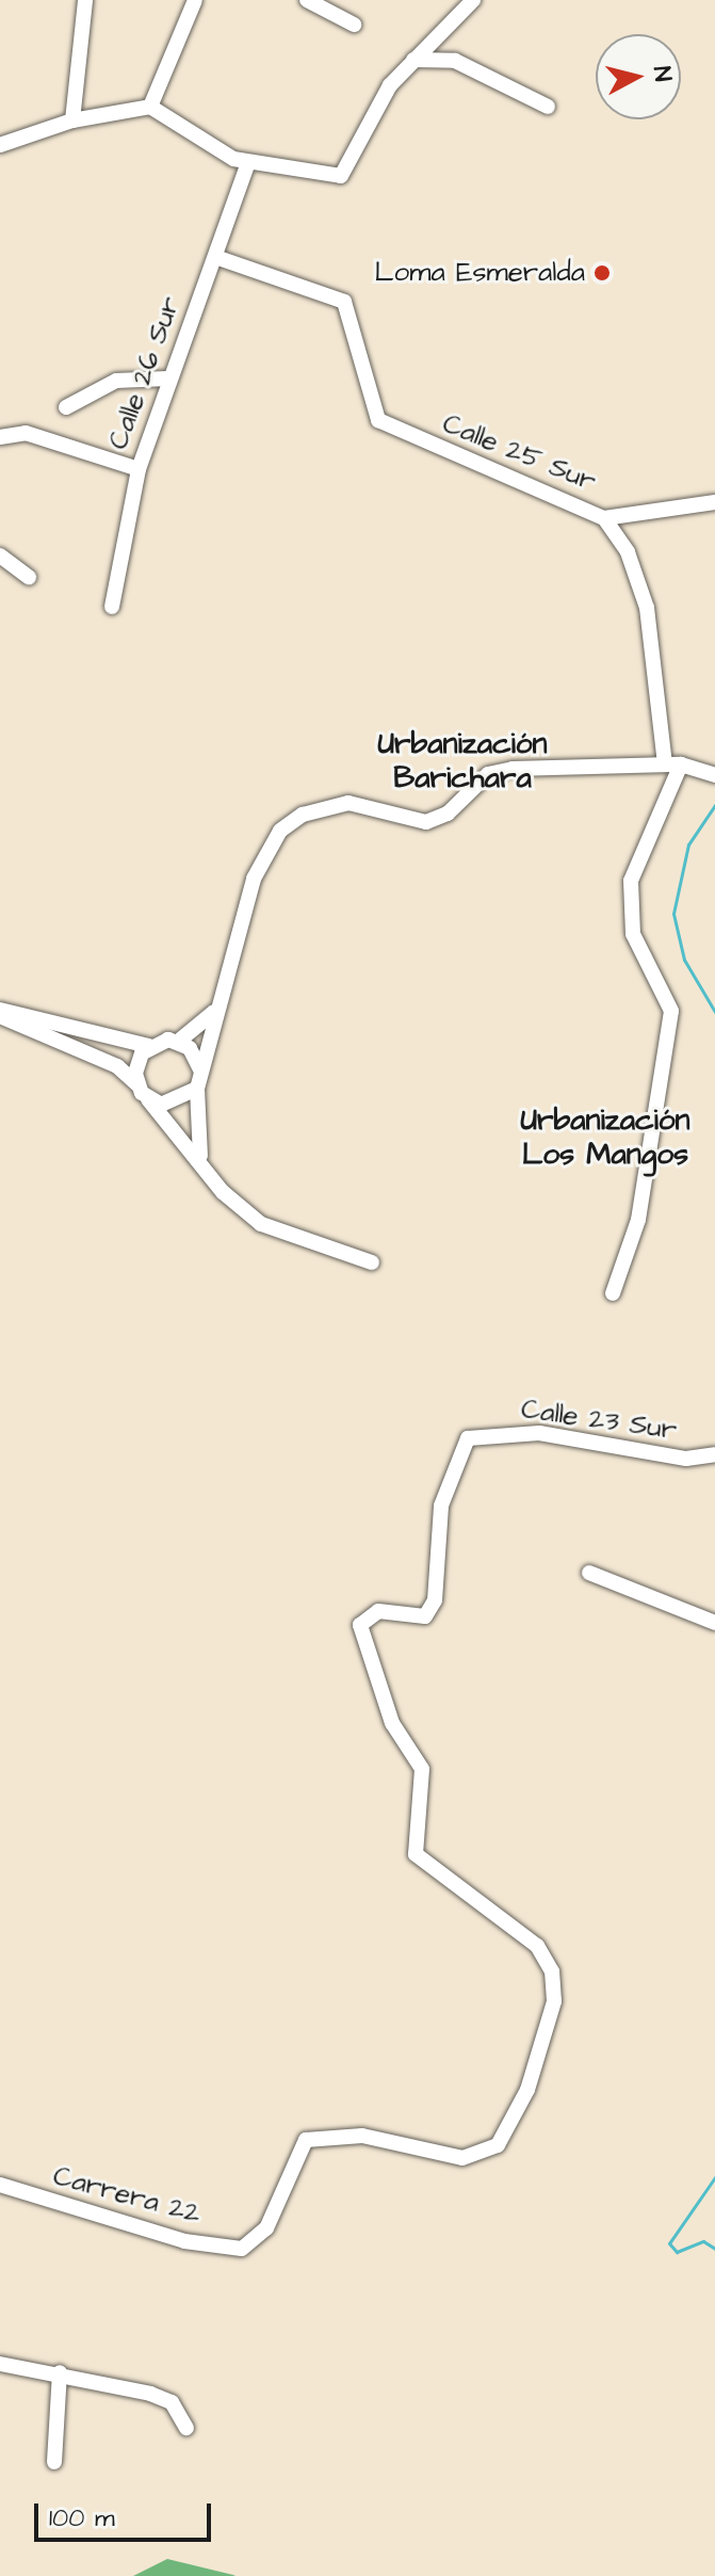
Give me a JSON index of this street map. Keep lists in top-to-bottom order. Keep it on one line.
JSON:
{"streets":{"street":["Calle 26 Sur","Calle 25 Sur","Calle 23 Sur","Carrera 22"]},"crossings":[["Calle 26 Sur","Calle 25 Sur"],["Calle 23 Sur","Carrera 22"]],"districts":["Urbanización Barichara","Urbanización Los Mangos"],"places":["Loma Esmeralda"],"scale_bar":"100 m","north":"right"}
